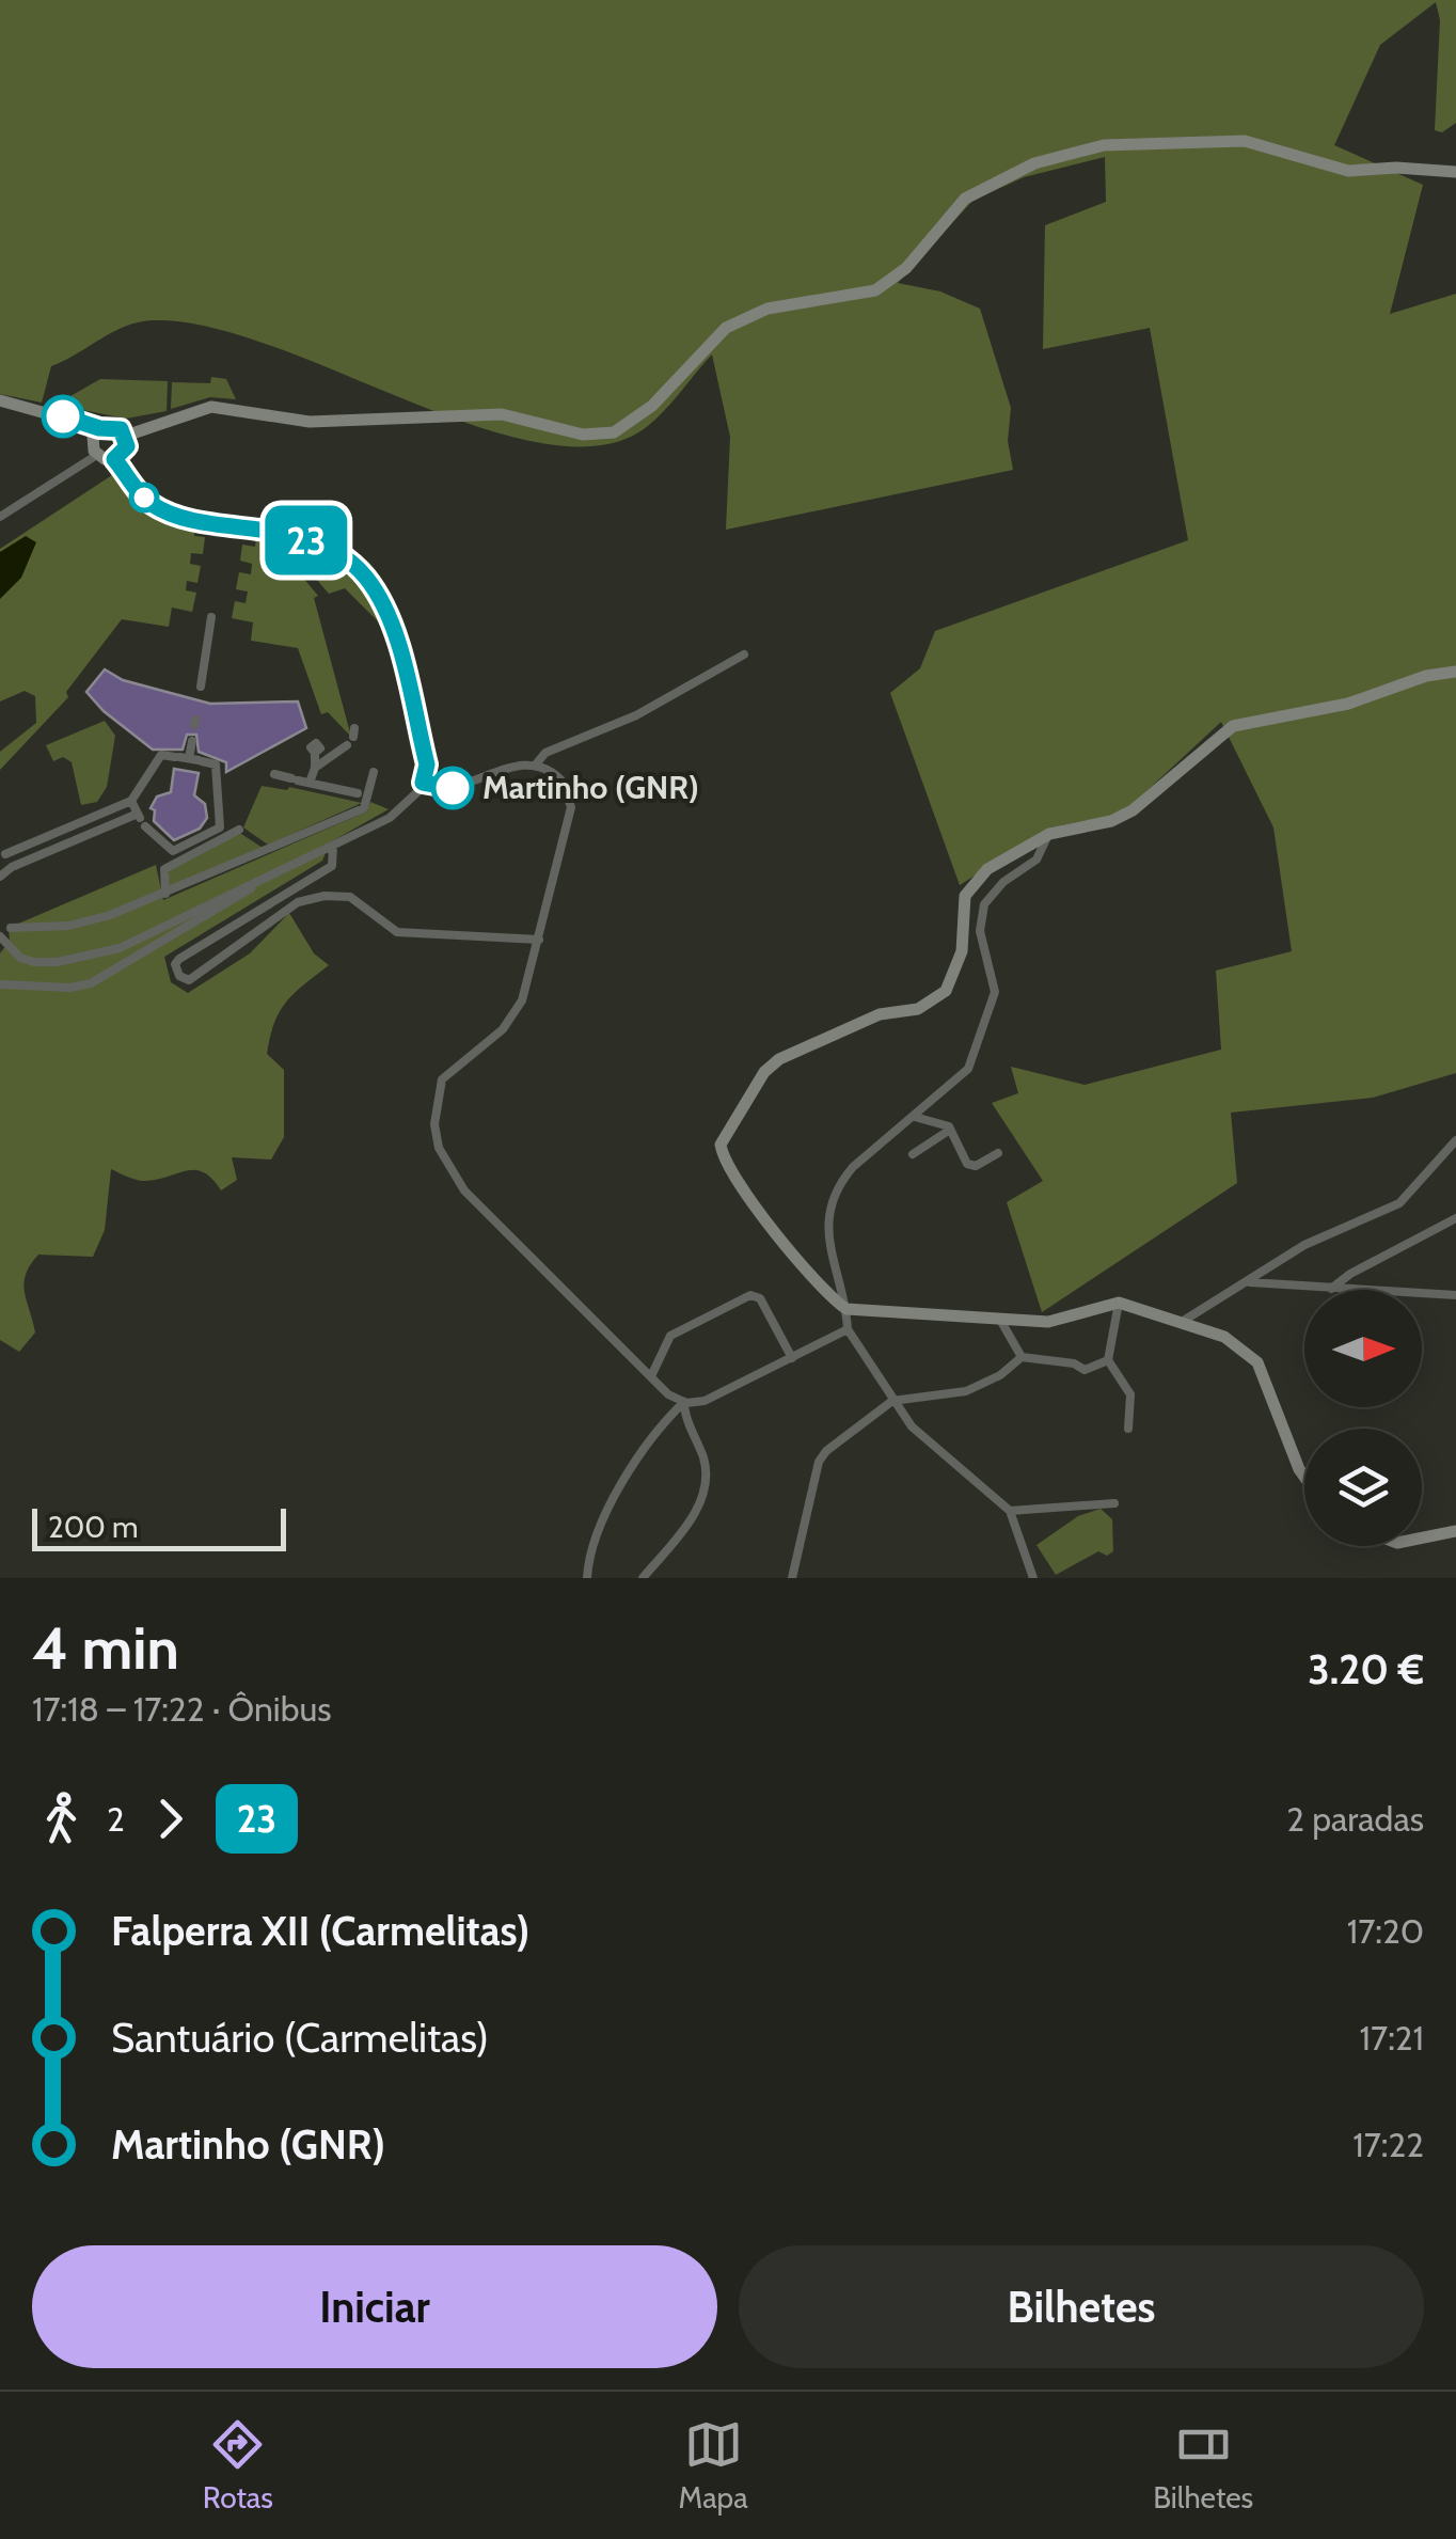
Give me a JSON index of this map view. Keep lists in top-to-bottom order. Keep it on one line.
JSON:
{"places":["Martinho (GNR)"],"lines":["bus line 23"],"scale_bar":"200 m","north":"right","page":{"on_map":"23","scale":"200 m","heading":["4 min","17:18 – 17:22 · Ônibus","3.20 €"],"legs":["2","23","2 paradas"],"list":[{"name":"Falperra XII (Carmelitas)","value":"17:20"},{"name":"Santuário (Carmelitas)","value":"17:21"},{"name":"Martinho (GNR)","value":"17:22"}],"buttons":["Iniciar","Bilhetes"],"tabs":["Rotas","Mapa","Bilhetes"]}}
